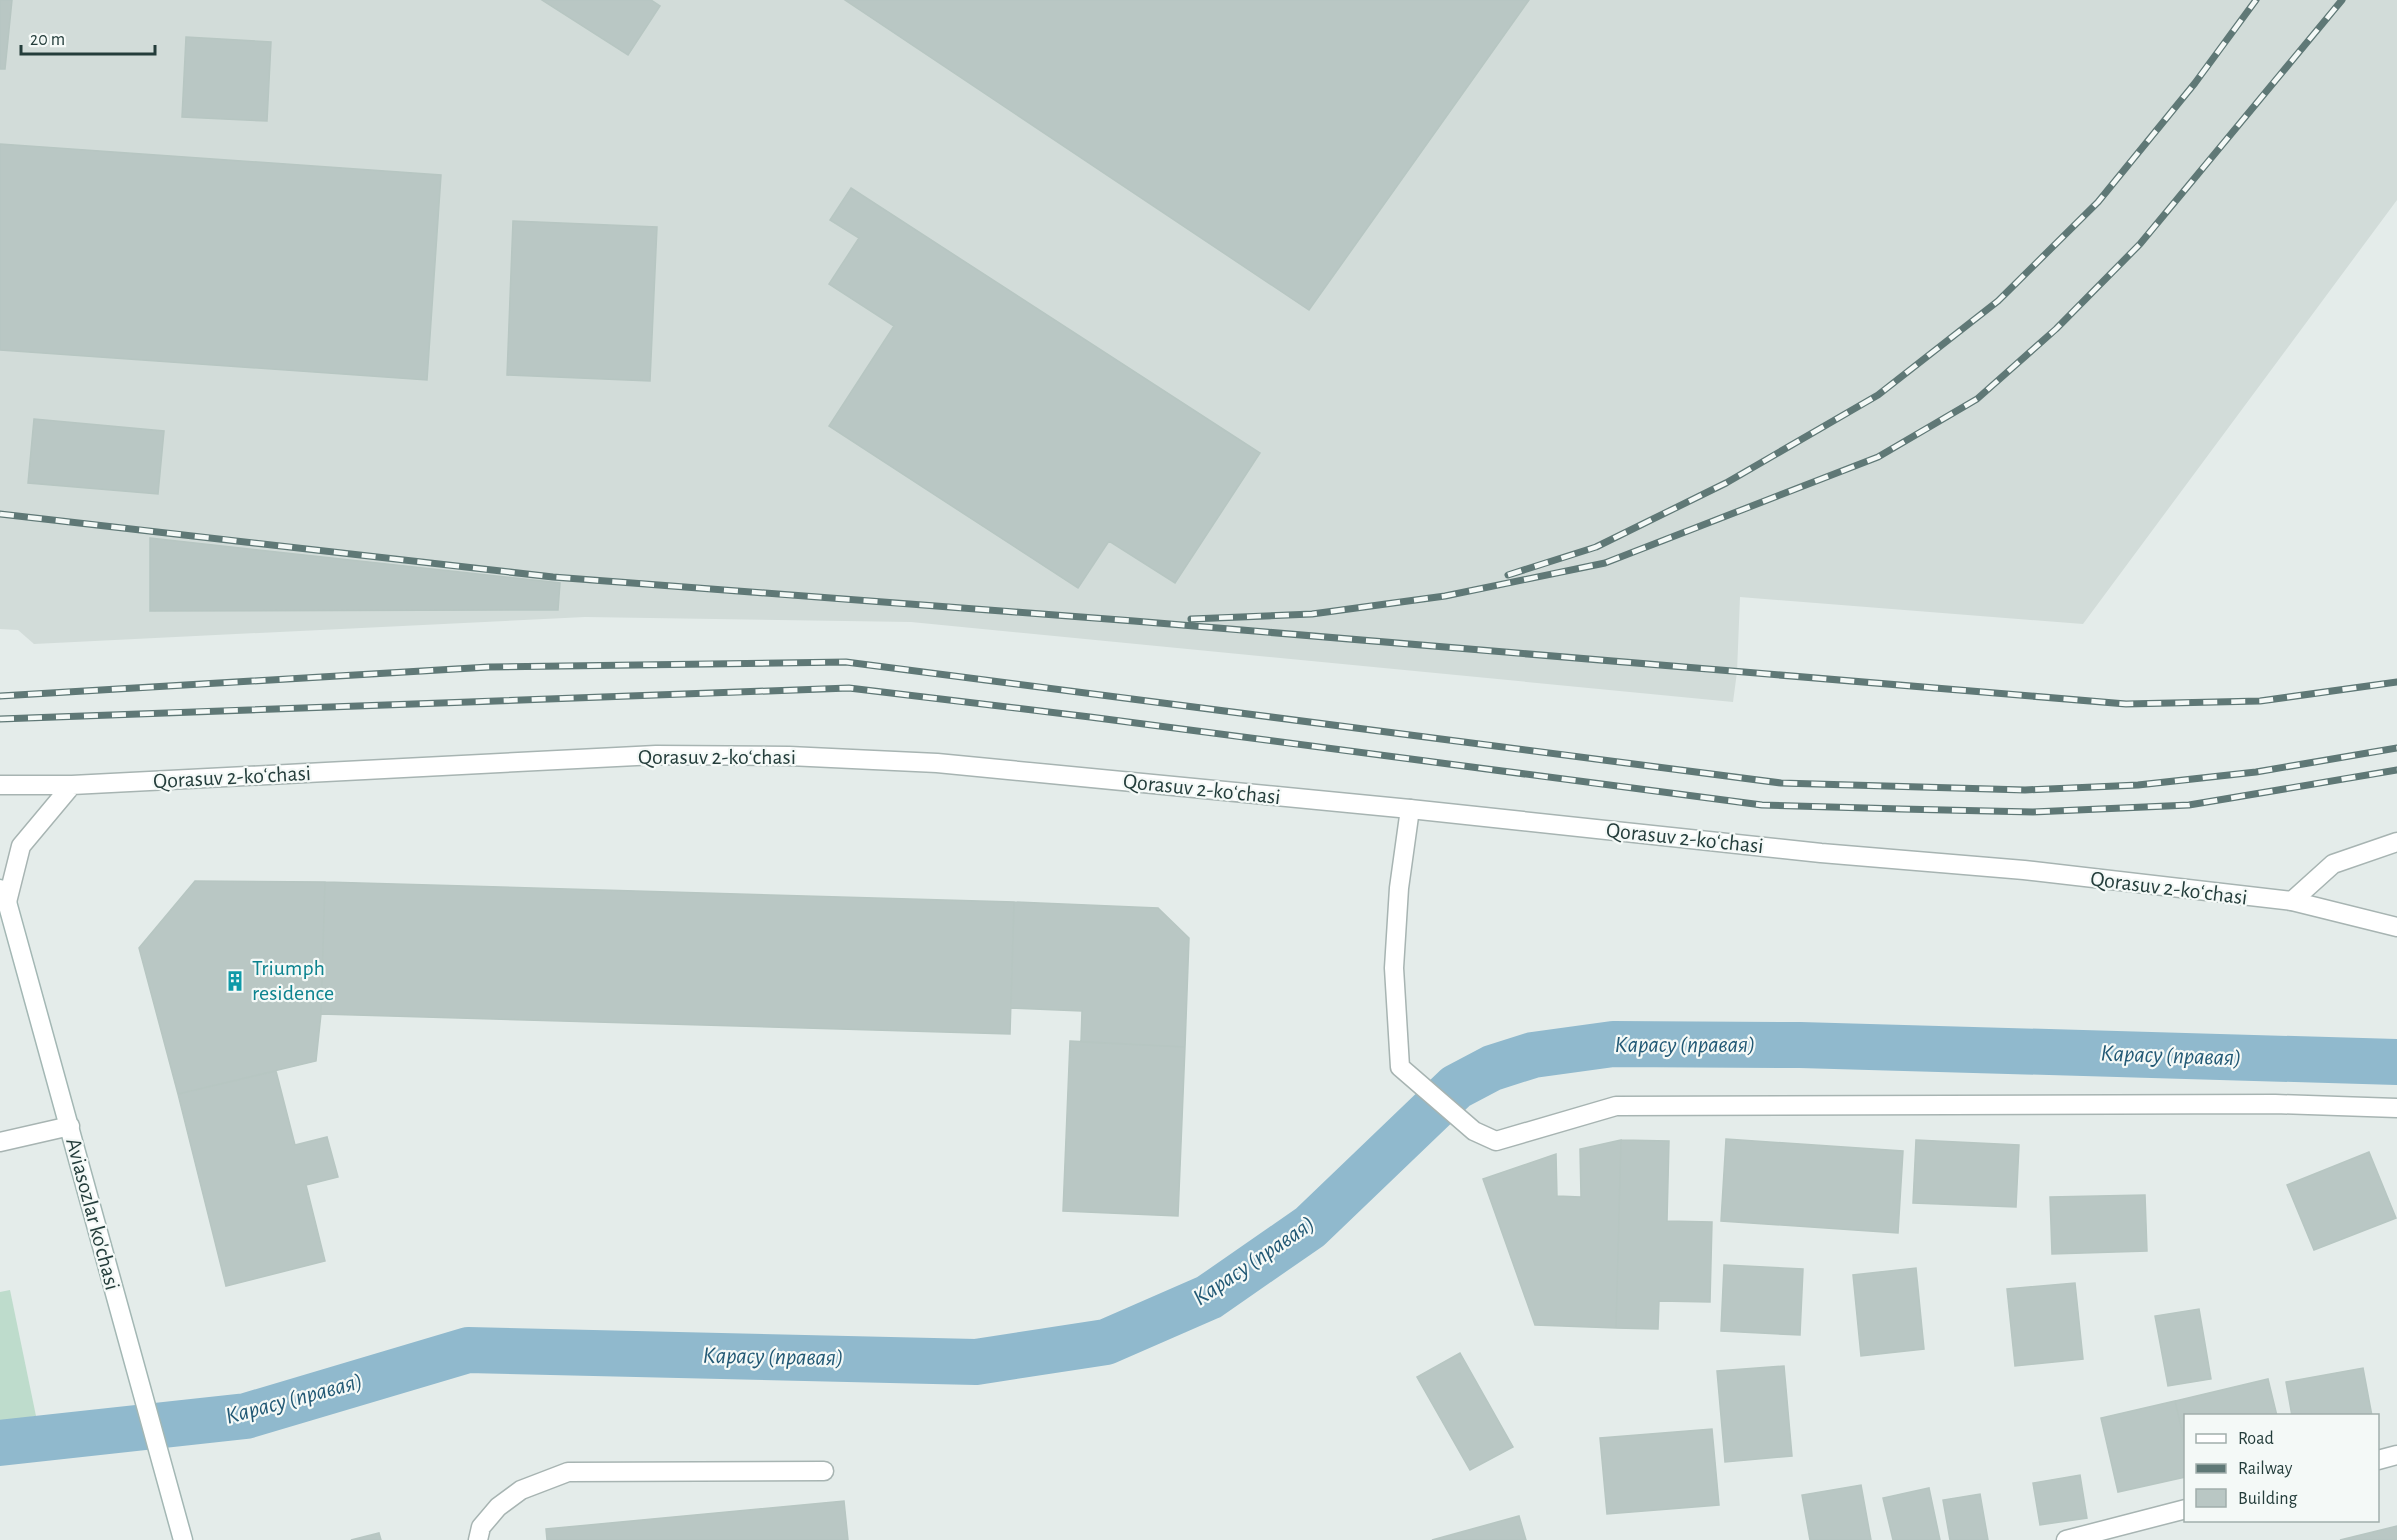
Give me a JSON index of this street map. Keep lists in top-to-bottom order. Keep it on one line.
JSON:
{"streets":{"street":["Qorasuv 2-koʻchasi","Aviasozlar ko'chasi"]},"water":["Карасу (правая)"],"places":{"building":["Triumph residence"]},"legend":["Road","Railway","Building"],"scale_bar":"20 m"}
